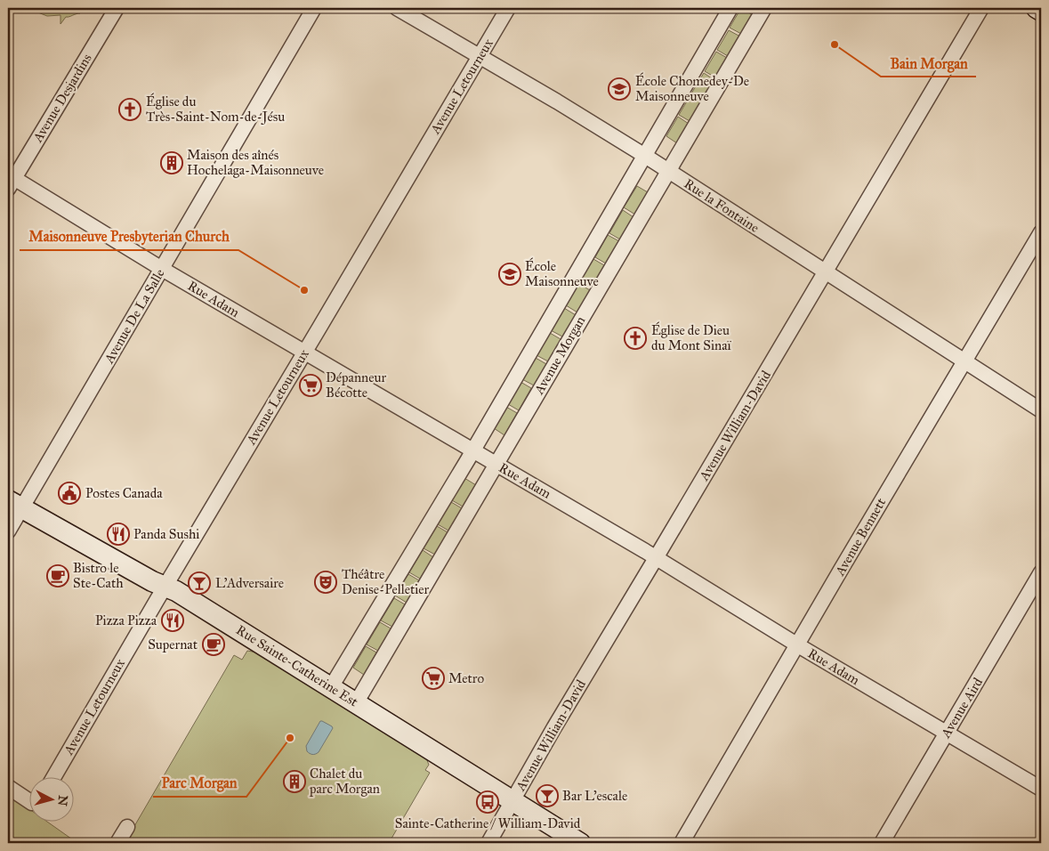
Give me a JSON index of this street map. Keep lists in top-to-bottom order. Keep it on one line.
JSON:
{"streets":{"street":["Avenue Letourneux","Avenue Desjardins","Rue la Fontaine","Rue Adam","Avenue De La Salle","Avenue Morgan","Avenue William-David","Avenue Bennett","Rue Sainte-Catherine Est","Avenue Aird"]},"crossings":[["Avenue Letourneux","Rue la Fontaine"],["Avenue Letourneux","Rue Adam"],["Avenue Letourneux","Rue Sainte-Catherine Est"],["Avenue Desjardins","Rue Adam"],["Rue la Fontaine","Avenue Morgan"],["Rue la Fontaine","Avenue William-David"],["Rue la Fontaine","Avenue Bennett"],["Rue Adam","Avenue De La Salle"],["Rue Adam","Avenue Morgan"],["Rue Adam","Avenue William-David"],["Rue Adam","Avenue Bennett"],["Rue Adam","Avenue Aird"],["Avenue De La Salle","Rue Sainte-Catherine Est"],["Avenue Morgan","Rue Sainte-Catherine Est"],["Avenue William-David","Rue Sainte-Catherine Est"]],"places":{"other":["Bain Morgan","Maisonneuve Presbyterian Church","Parc Morgan"],"school or university":["École Chomedey-De Maisonneuve","École Maisonneuve"],"church":["Église du Très-Saint-Nom-de-Jésu","Église de Dieu du Mont Sinaï"],"building":["Maison des aînés Hochelaga-Maisonneuve","Chalet du parc Morgan"],"supermarket":["Dépanneur Bécotte","Metro"],"public building":["Postes Canada"],"restaurant":["Panda Sushi","Pizza Pizza"],"cafe":["Bistro le Ste-Cath","Supernat"],"theatre":["Théâtre Denise-Pelletier"],"bar":["L'Adversaire","Bar L'escale"],"bus stop":["Sainte-Catherine / William-David"]},"north":"right"}
